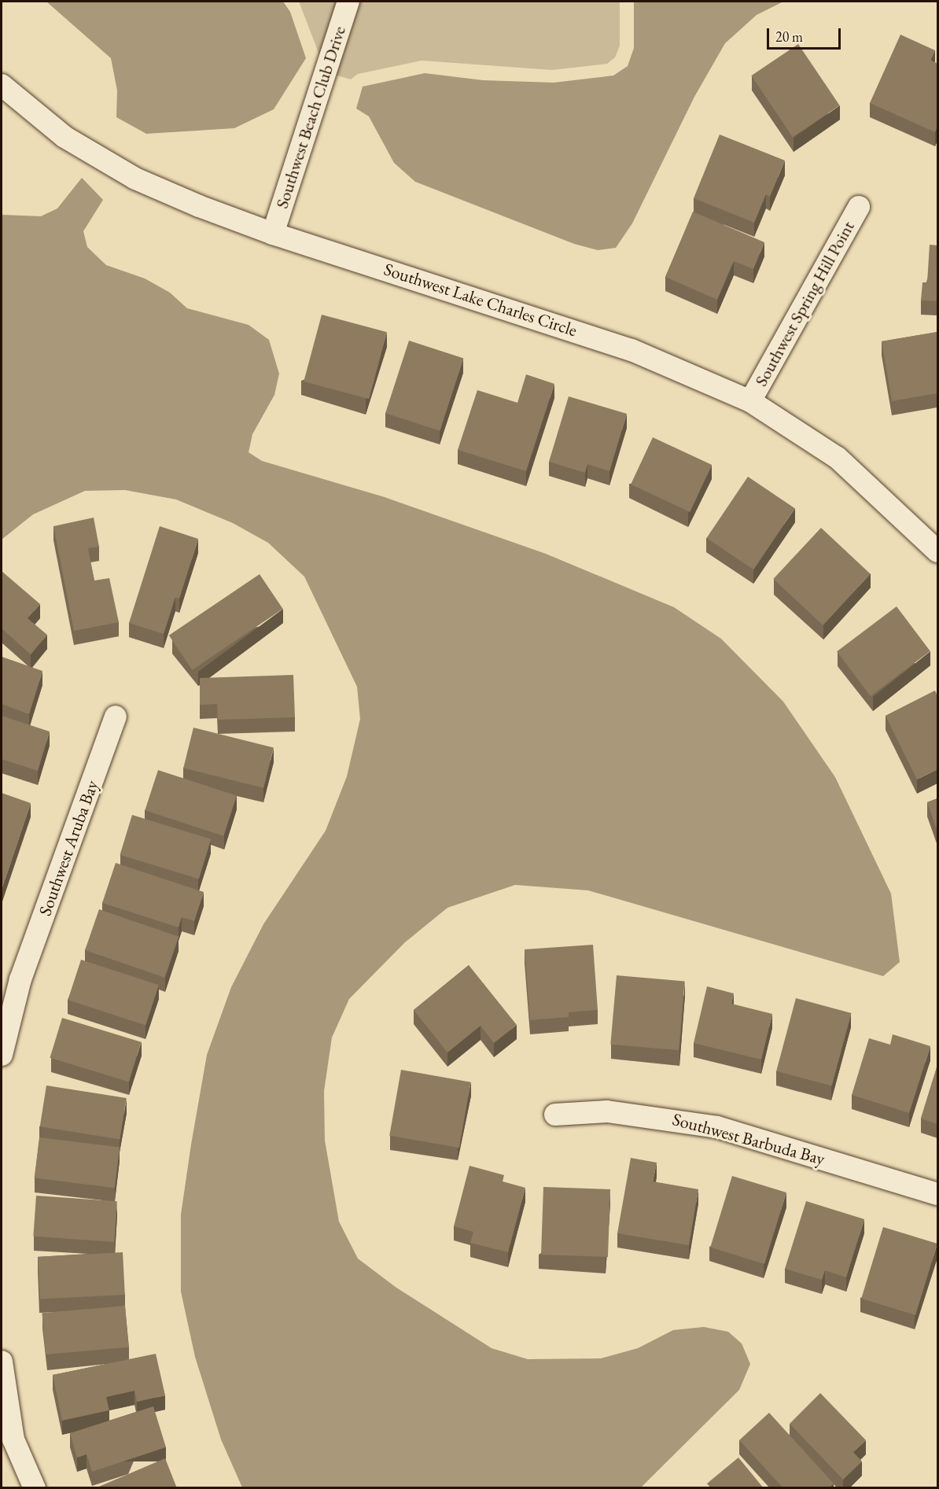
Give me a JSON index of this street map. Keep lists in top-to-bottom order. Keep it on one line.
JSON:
{"streets":{"street":["Southwest Beach Club Drive","Southwest Lake Charles Circle","Southwest Spring Hill Point","Southwest Aruba Bay","Southwest Barbuda Bay"]},"crossings":[["Southwest Beach Club Drive","Southwest Lake Charles Circle"],["Southwest Lake Charles Circle","Southwest Spring Hill Point"]],"scale_bar":"20 m"}
